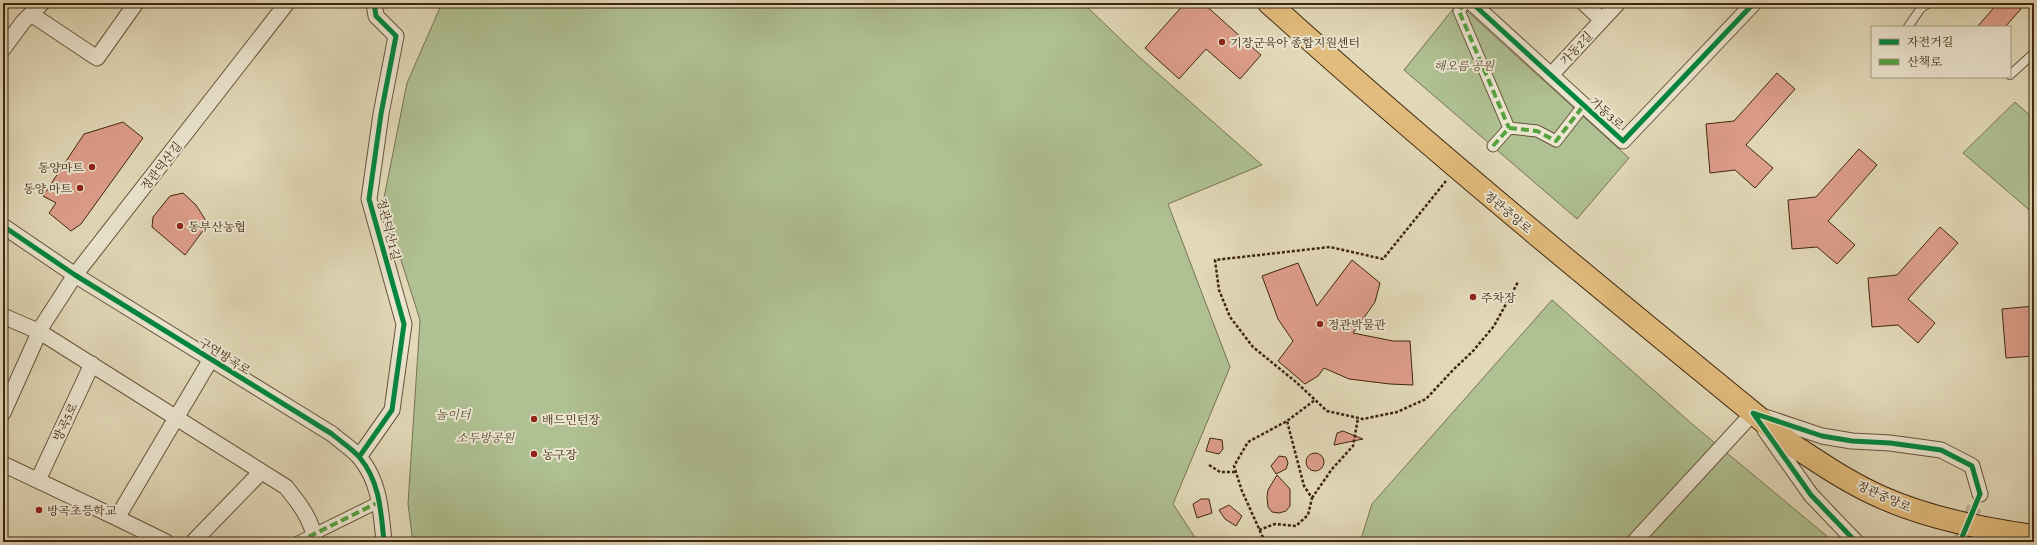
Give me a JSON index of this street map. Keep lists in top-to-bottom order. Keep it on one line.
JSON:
{"streets":{"highway":["정관중앙로"],"street":["가동2길","가동3로","정관덕산길","정관덕산1길","구연방곡로","방곡5로"]},"crossings":[["가동2길","가동3로"],["정관덕산길","구연방곡로"],["정관덕산1길","구연방곡로"]],"parks":["해오름 공원","놀이터","소두방공원"],"places":["기장군육아 종합지원센터","동양마트","동양 마트","동부산농협","주차장","정관박물관","배드민턴장","농구장","방곡초등학교"],"legend":["자전거길","산책로"]}
